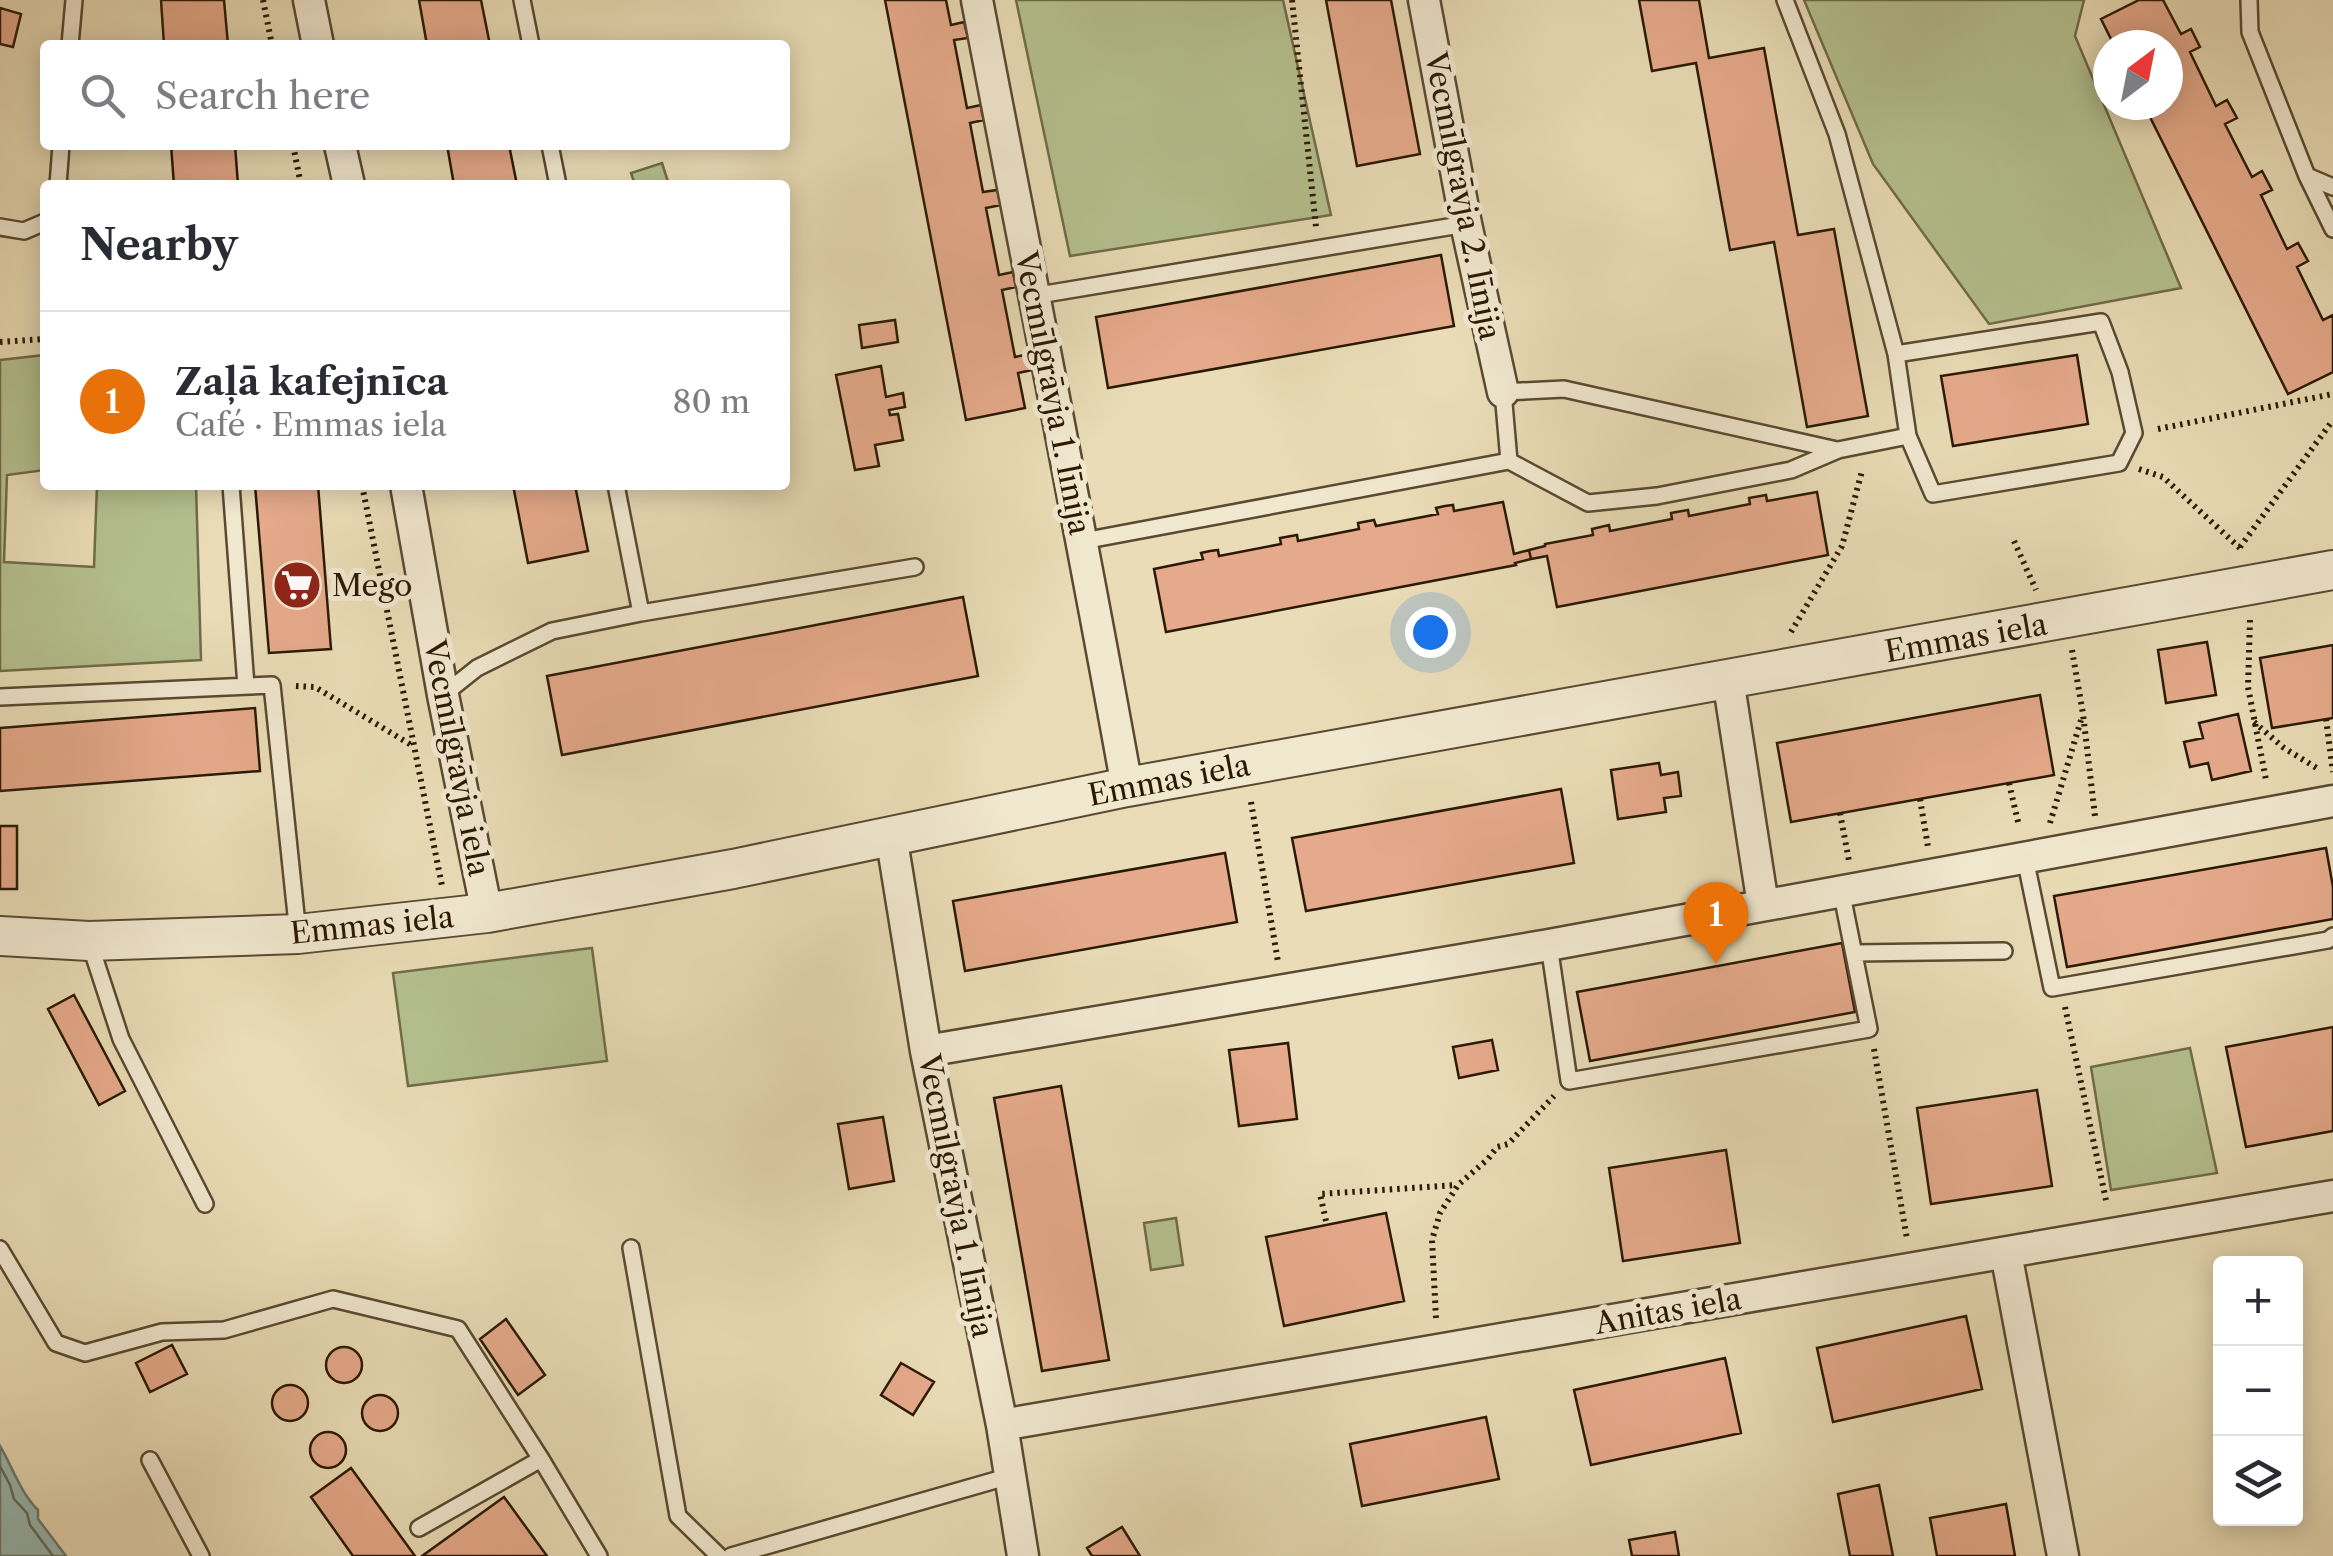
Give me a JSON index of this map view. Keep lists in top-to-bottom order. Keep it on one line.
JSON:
{"streets":{"street":["Vecmīlgrāvja 2. līnija","Vecmīlgrāvja 1. līnija","Emmas iela","Vecmīlgrāvja iela","Anitas iela"]},"crossings":[["Vecmīlgrāvja 1. līnija","Emmas iela"],["Vecmīlgrāvja 1. līnija","Anitas iela"],["Emmas iela","Vecmīlgrāvja iela"]],"places":{"supermarket":["Mego"]},"north":"top right","page":{"search":"Search here","heading":"Nearby","list":[{"mark":"1","name":"Zaļā kafejnīca","note":"Café · Emmas iela","value":"80 m"}],"pins":"1","map_buttons":["+","−"]}}
